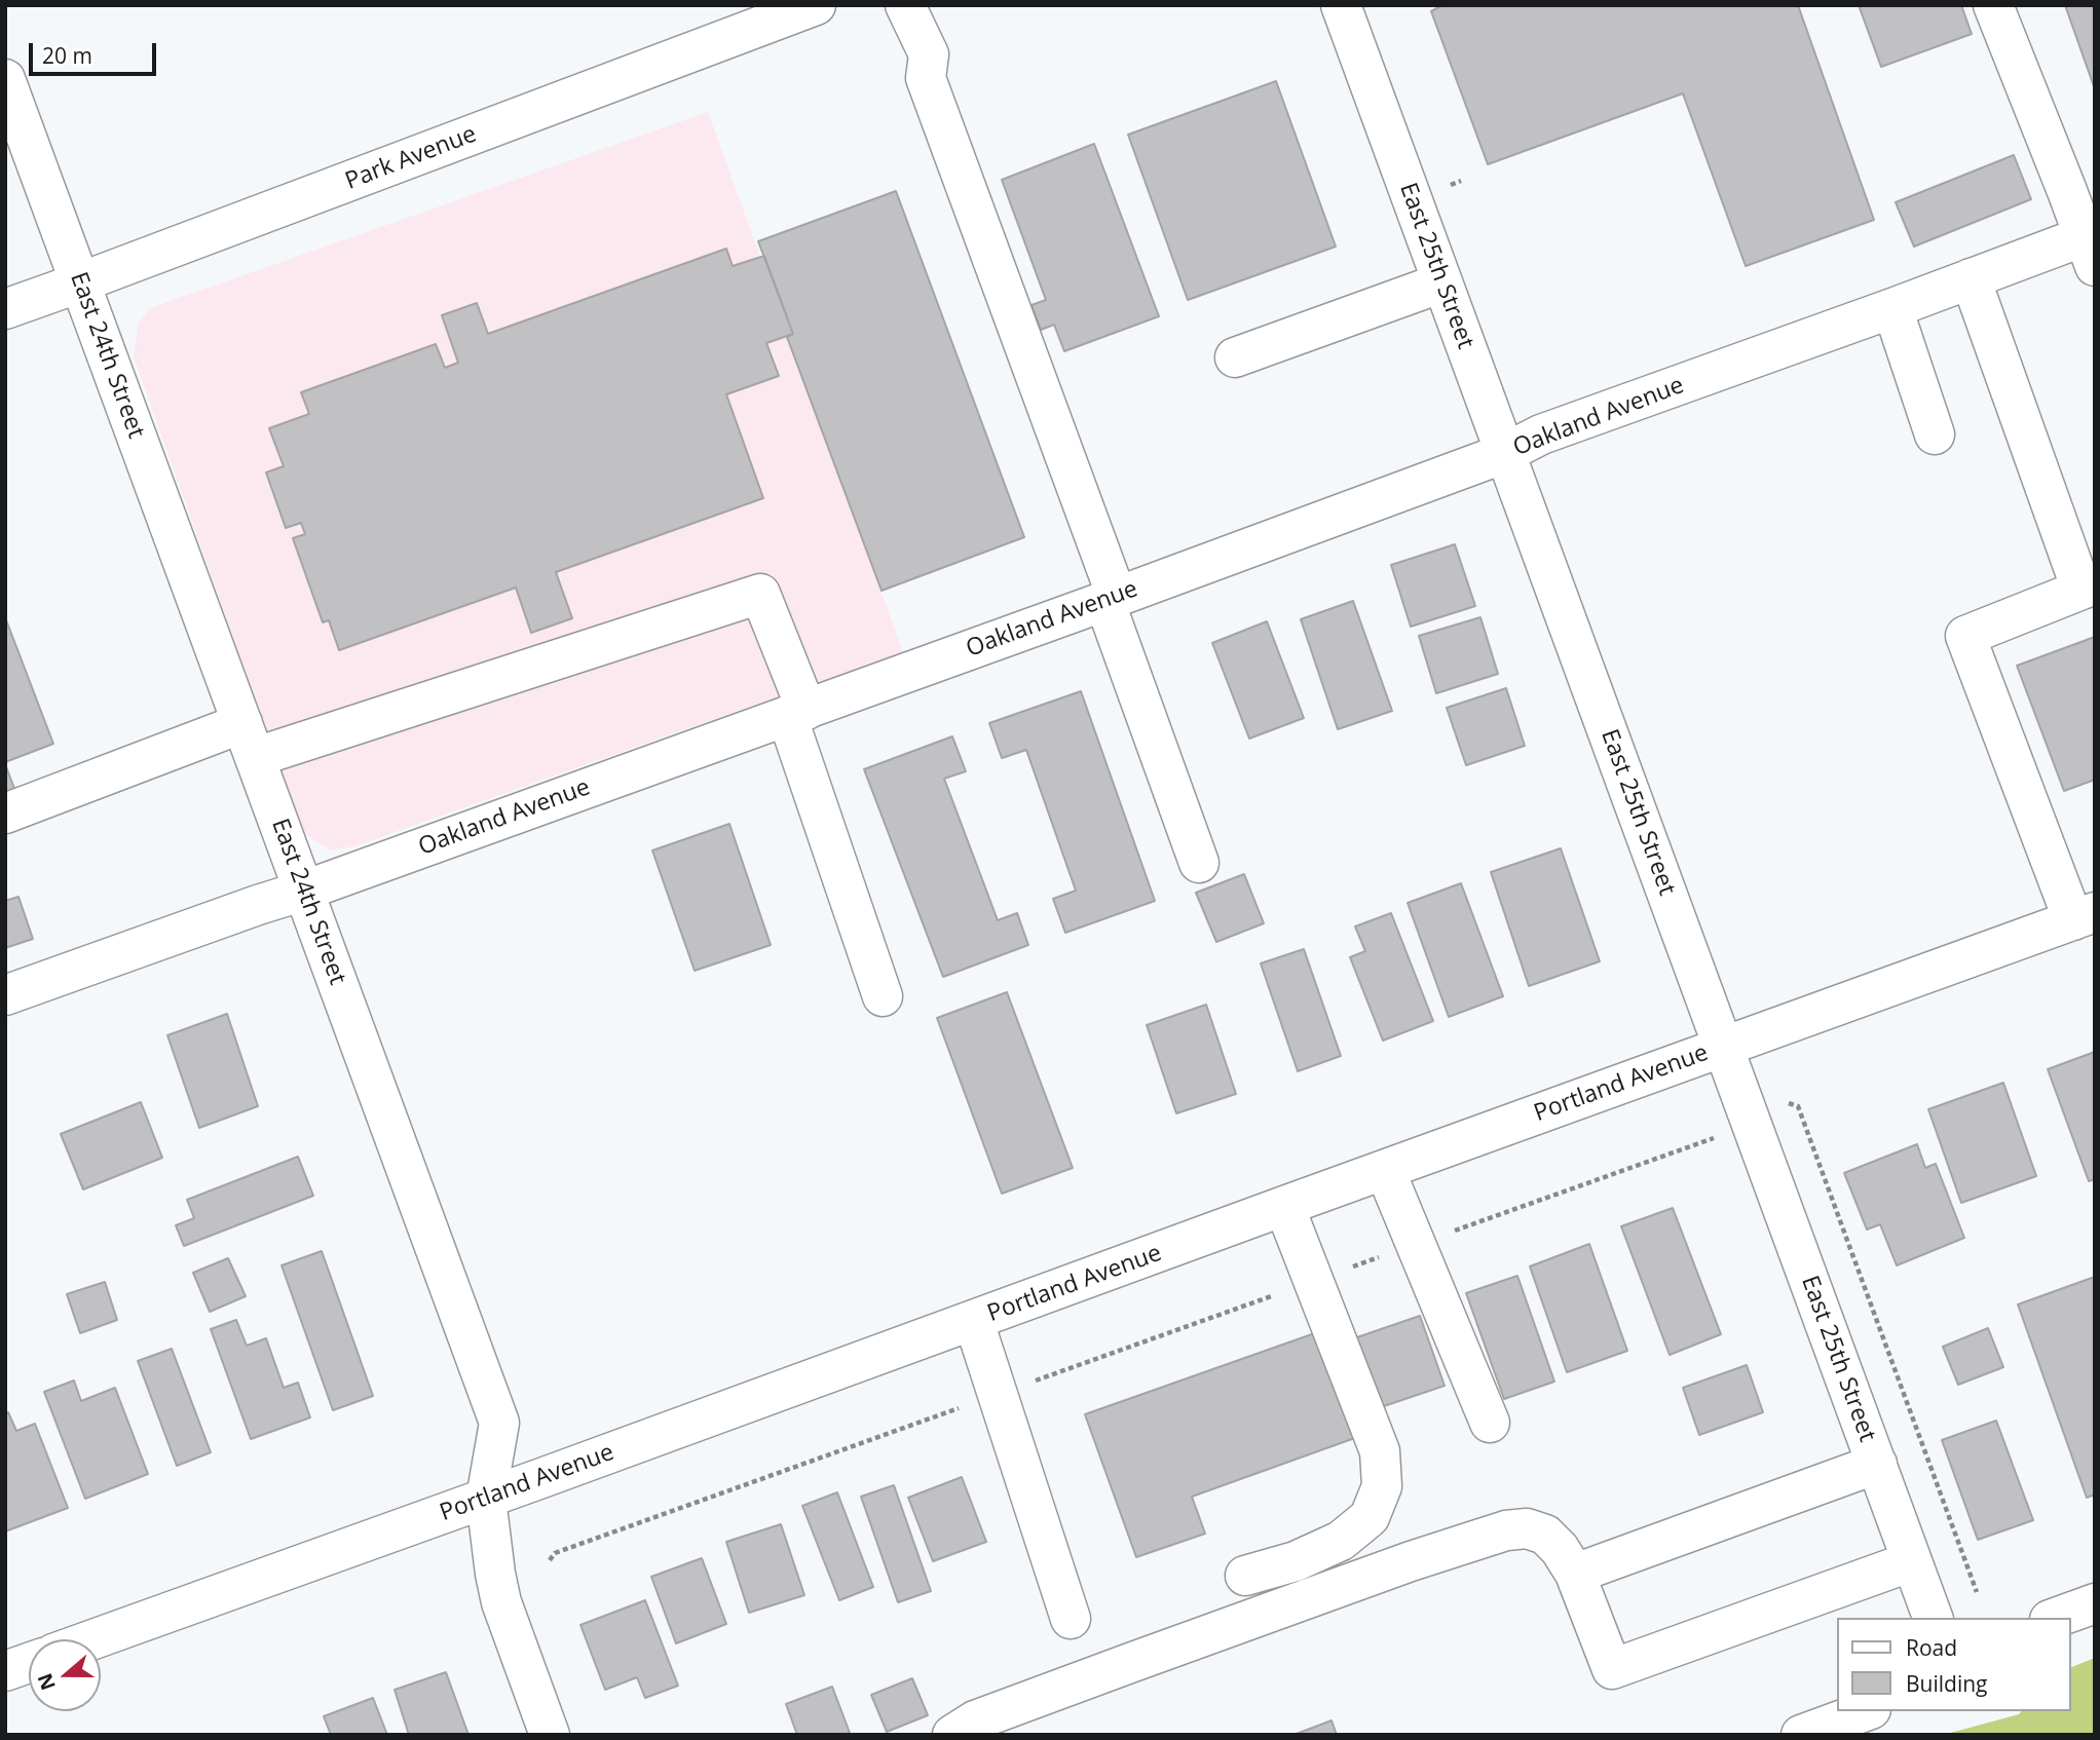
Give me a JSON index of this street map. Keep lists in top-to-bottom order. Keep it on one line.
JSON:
{"streets":{"street":["Park Avenue","East 25th Street","East 24th Street","Oakland Avenue","Portland Avenue"]},"crossings":[["Park Avenue","East 24th Street"],["East 25th Street","Oakland Avenue"],["East 25th Street","Portland Avenue"],["East 24th Street","Oakland Avenue"],["East 24th Street","Portland Avenue"]],"legend":["Road","Building"],"scale_bar":"20 m","north":"left"}
